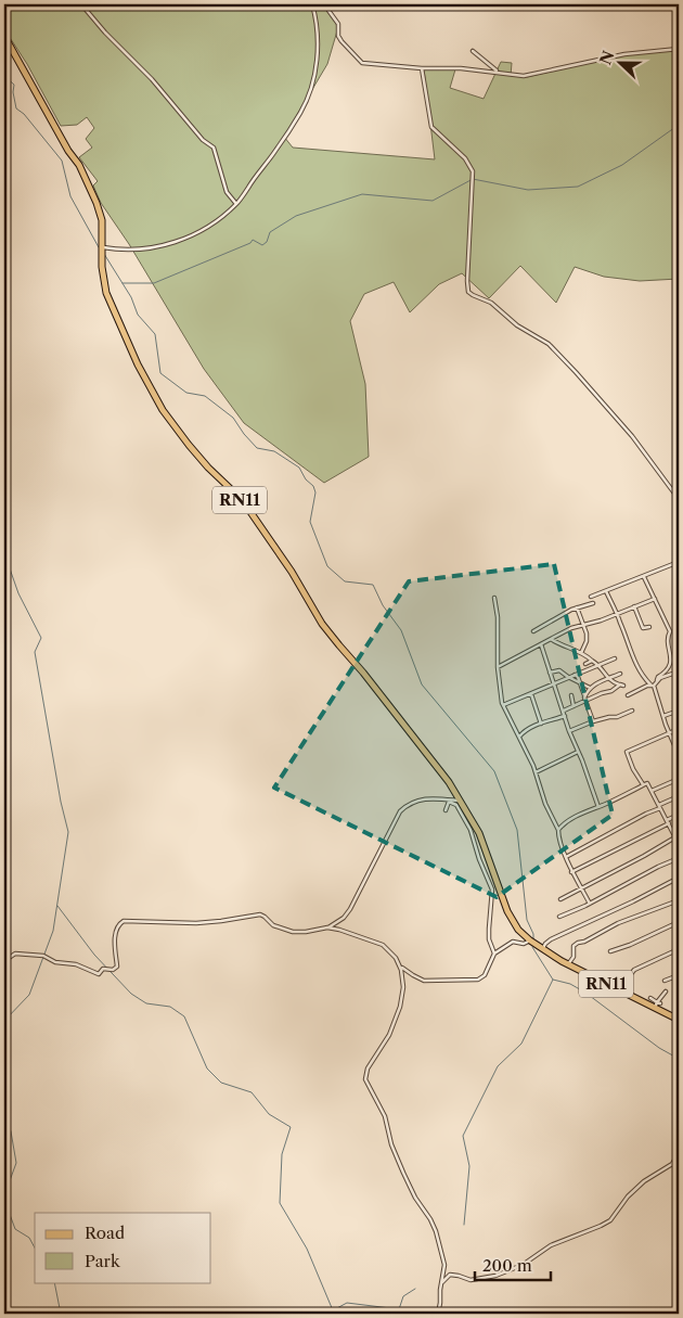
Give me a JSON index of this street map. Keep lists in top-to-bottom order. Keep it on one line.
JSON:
{"streets":{"main road":["RN11"]},"legend":["Road","Park"],"scale_bar":"200 m","north":"left"}
